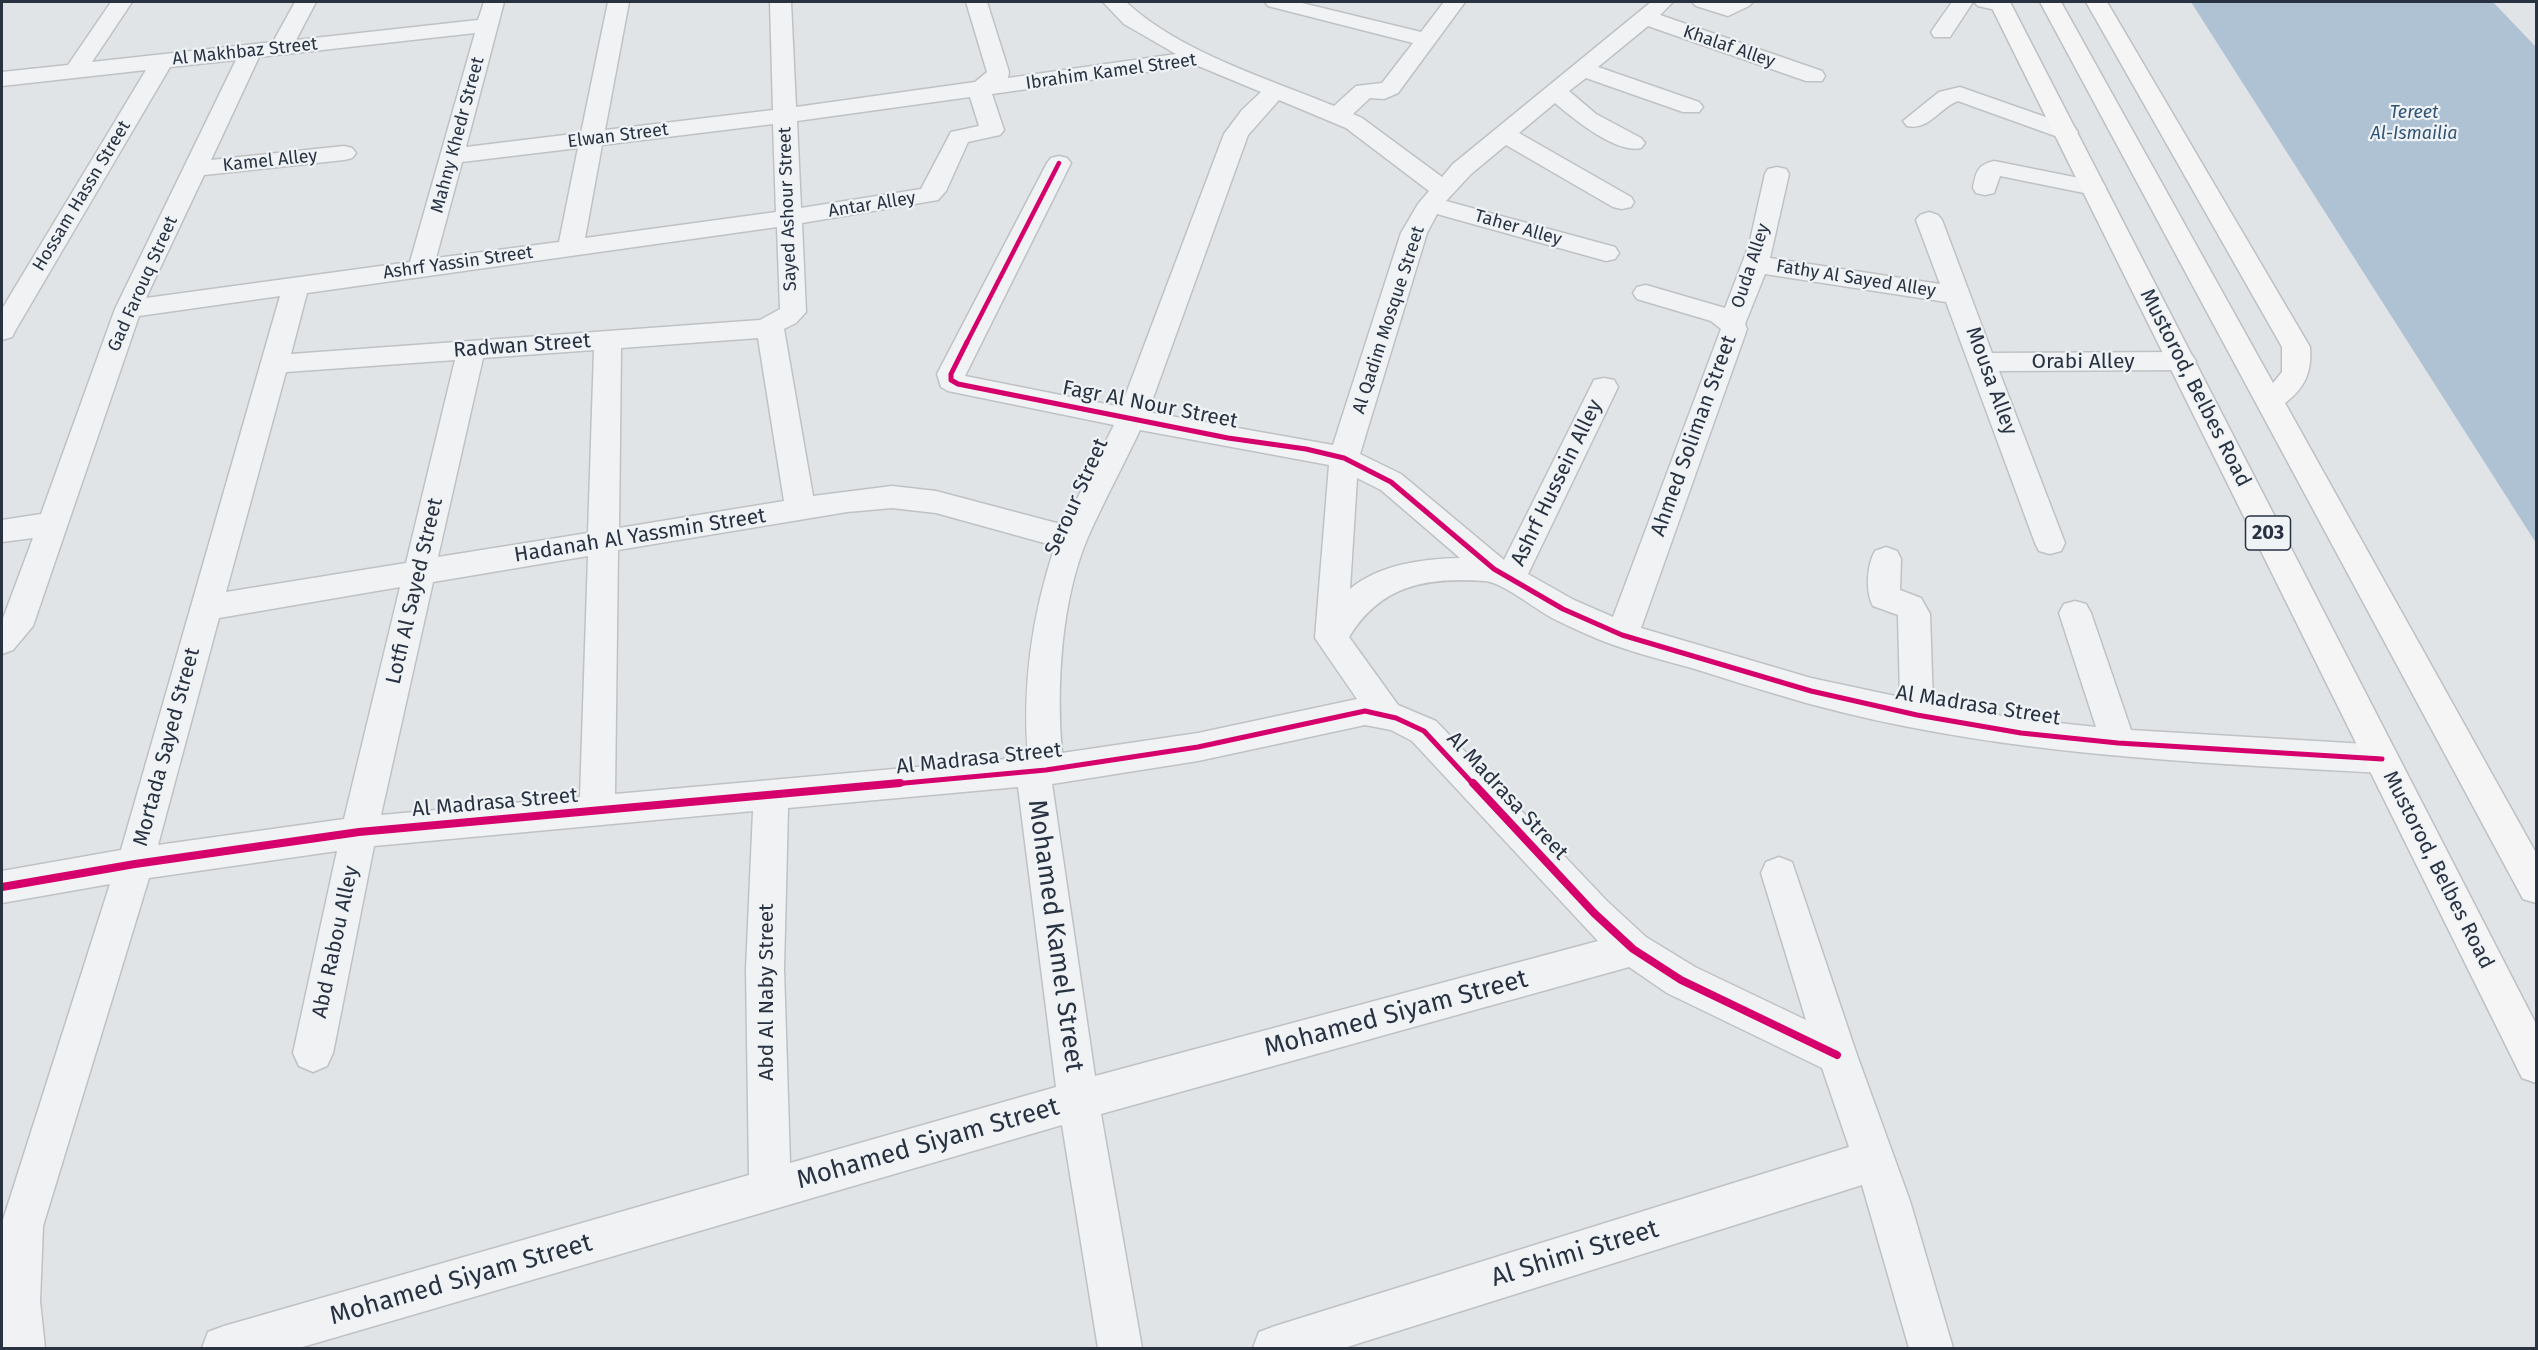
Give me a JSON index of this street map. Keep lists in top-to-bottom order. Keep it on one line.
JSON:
{"streets":{"main road":["Mustorod, Belbes Road","203"],"street":["Khalaf Alley","Al Makhbaz Street","Ibrahim Kamel Street","Mahny Khedr Street","Elwan Street","Kamel Alley","Hossam Hassn Street","Antar Alley","Sayed Ashour Street","Taher Alley","Ashrf Yassin Street","Ouda Alley","Fathy Al Sayed Alley","Gad Farouq Street","Al Qadim Mosque Street","Radwan Street","Orabi Alley","Mousa Alley","Fagr Al Nour Street","Ahmed Soliman Street","Ashrf Hussein Alley","Serour Street","Hadanah Al Yassmin Street","Lotfi Al Sayed Street","Al Madrasa Street","Mortada Sayed Street","Mohamed Kamel Street","Abd Rabou Alley","Abd Al Naby Street","Mohamed Siyam Street","Al Shimi Street"]},"crossings":[["Khalaf Alley","Al Qadim Mosque Street"],["Al Makhbaz Street","Mahny Khedr Street"],["Al Makhbaz Street","Hossam Hassn Street"],["Al Makhbaz Street","Gad Farouq Street"],["Ibrahim Kamel Street","Elwan Street"],["Ibrahim Kamel Street","Antar Alley"],["Ibrahim Kamel Street","Sayed Ashour Street"],["Ibrahim Kamel Street","Taher Alley"],["Ibrahim Kamel Street","Al Qadim Mosque Street"],["Ibrahim Kamel Street","Serour Street"],["Mahny Khedr Street","Elwan Street"],["Mahny Khedr Street","Ashrf Yassin Street"],["Elwan Street","Sayed Ashour Street"],["Kamel Alley","Gad Farouq Street"],["Antar Alley","Sayed Ashour Street"],["Antar Alley","Ashrf Yassin Street"],["Sayed Ashour Street","Ashrf Yassin Street"],["Sayed Ashour Street","Radwan Street"],["Taher Alley","Al Qadim Mosque Street"],["Ashrf Yassin Street","Gad Farouq Street"],["Ashrf Yassin Street","Mortada Sayed Street"],["Ouda Alley","Fathy Al Sayed Alley"],["Ouda Alley","Ahmed Soliman Street"],["Fathy Al Sayed Alley","Mousa Alley"],["Al Qadim Mosque Street","Fagr Al Nour Street"],["Al Qadim Mosque Street","Al Madrasa Street"],["Radwan Street","Lotfi Al Sayed Street"],["Radwan Street","Mortada Sayed Street"],["Orabi Alley","Mousa Alley"],["Orabi Alley","Mustorod, Belbes Road"],["Mustorod, Belbes Road","Al Madrasa Street"],["Fagr Al Nour Street","Serour Street"],["Fagr Al Nour Street","Al Madrasa Street"],["Ahmed Soliman Street","Al Madrasa Street"],["Ashrf Hussein Alley","Al Madrasa Street"],["Serour Street","Hadanah Al Yassmin Street"],["Serour Street","Al Madrasa Street"],["Serour Street","Mohamed Kamel Street"],["Hadanah Al Yassmin Street","Lotfi Al Sayed Street"],["Hadanah Al Yassmin Street","Mortada Sayed Street"],["Lotfi Al Sayed Street","Al Madrasa Street"],["Lotfi Al Sayed Street","Abd Rabou Alley"],["Al Madrasa Street","Mortada Sayed Street"],["Al Madrasa Street","Mohamed Kamel Street"],["Al Madrasa Street","Abd Rabou Alley"],["Al Madrasa Street","Abd Al Naby Street"],["Al Madrasa Street","Mohamed Siyam Street"],["Mohamed Kamel Street","Mohamed Siyam Street"],["Abd Al Naby Street","Mohamed Siyam Street"]],"water":["Tereet Al-Ismailia"]}
